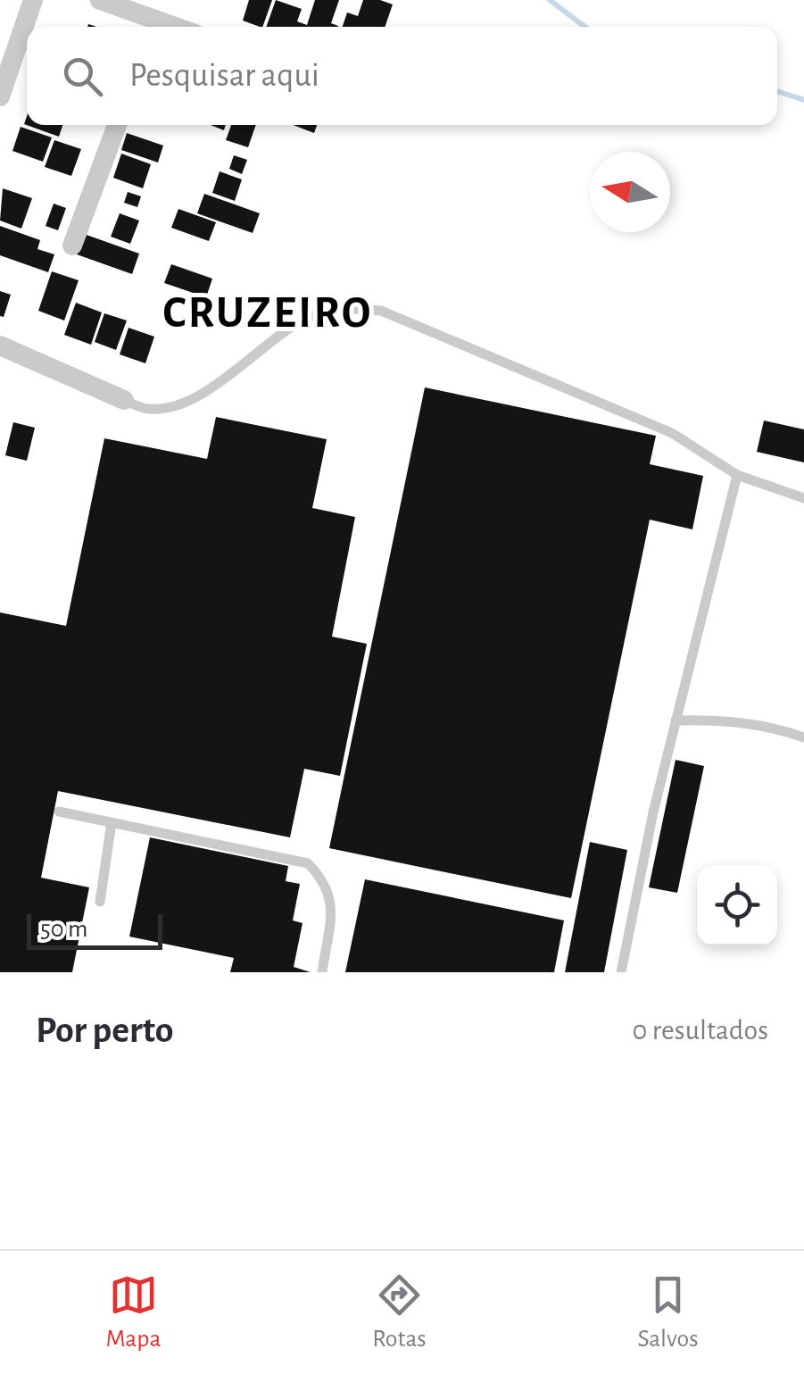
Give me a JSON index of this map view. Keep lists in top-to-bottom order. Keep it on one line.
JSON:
{"districts":["CRUZEIRO"],"scale_bar":"50 m","north":"left","page":{"search":"Pesquisar aqui","scale":"50 m","heading":["Por perto","0 resultados"],"nav":["Mapa","Rotas","Salvos"]}}
